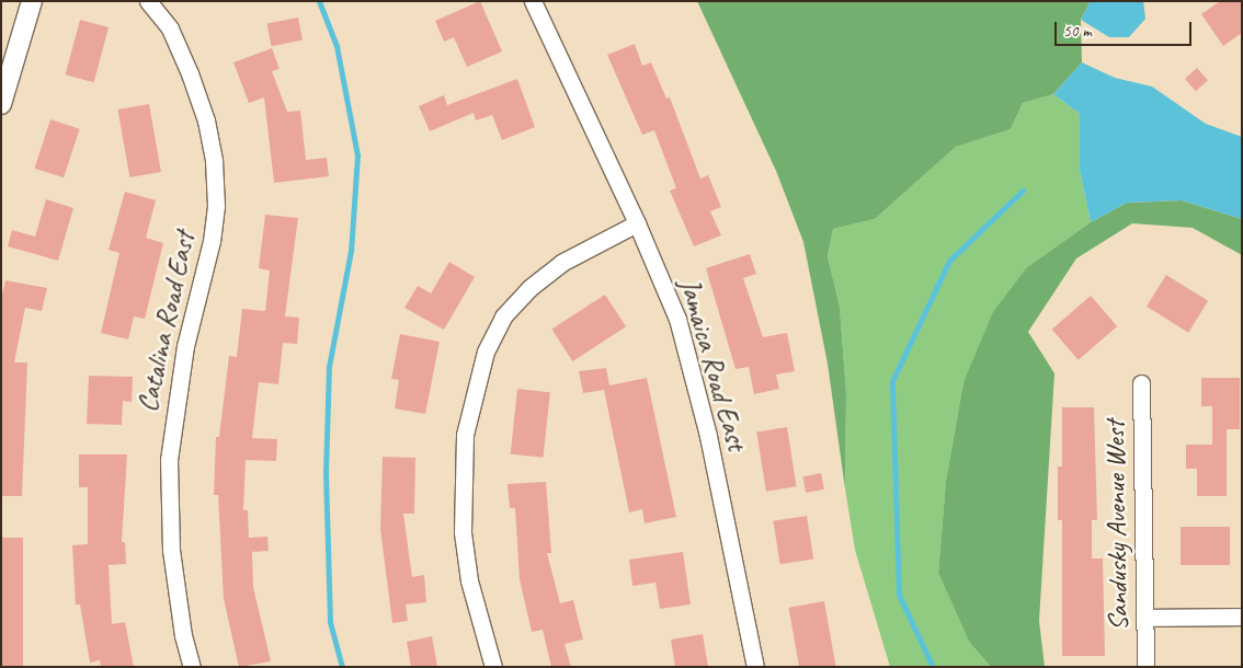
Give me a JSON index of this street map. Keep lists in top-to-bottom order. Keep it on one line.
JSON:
{"streets":{"street":["Catalina Road East","Jamaica Road East","Sandusky Avenue West"]},"scale_bar":"50 m"}
